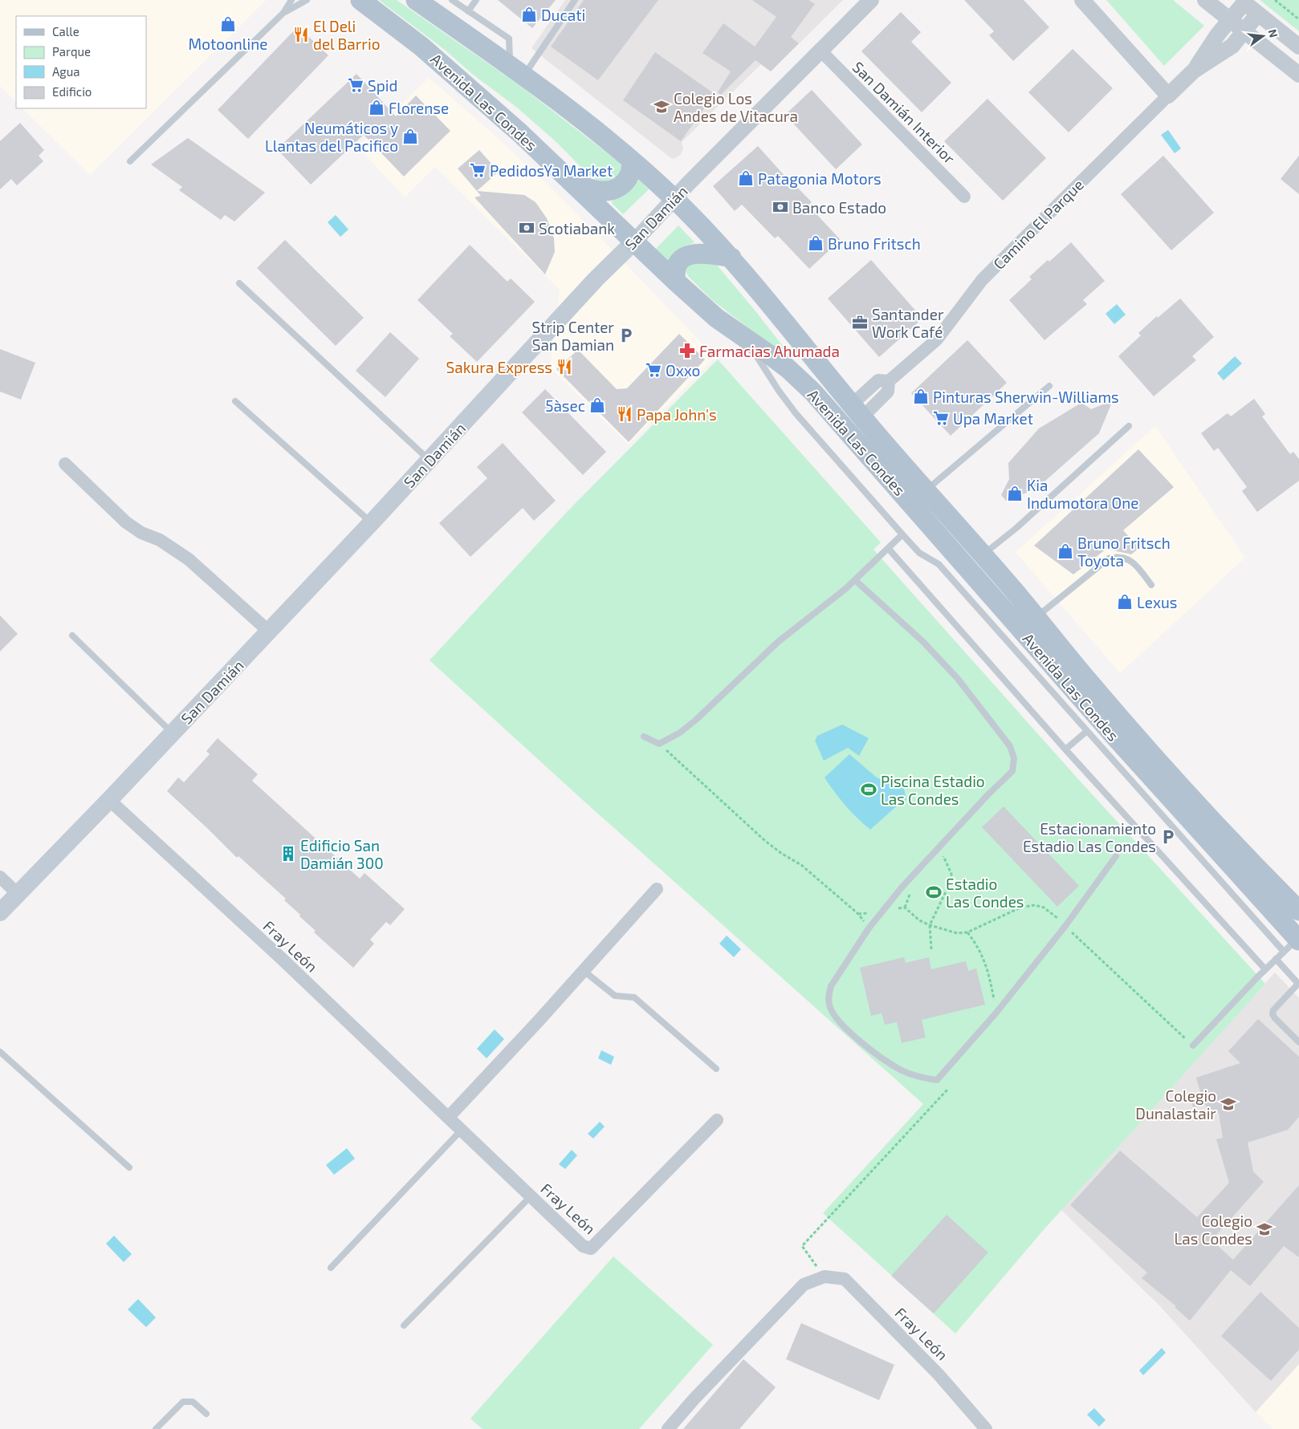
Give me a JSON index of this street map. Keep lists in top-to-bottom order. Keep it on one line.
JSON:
{"streets":{"main road":["Avenida Las Condes","San Damián"],"street":["San Damián Interior","Camino El Parque","Fray León"]},"crossings":[["Avenida Las Condes","San Damián"],["Avenida Las Condes","Camino El Parque"],["San Damián Interior","San Damián"],["San Damián","Fray León"]],"places":{"shop":["Ducati","Motoonline","Florense","Neumáticos y Llantas del Pacifico","Patagonia Motors","Bruno Fritsch","Pinturas Sherwin-Williams","5àsec","Kia Indumotora One","Bruno Fritsch Toyota","Lexus"],"restaurant":["El Deli del Barrio","Sakura Express","Papa John's"],"supermarket":["Spid","PedidosYa Market","Oxxo","Upa Market"],"school or university":["Colegio Los Andes de Vitacura","Colegio Dunalastair","Colegio Las Condes"],"bank":["Banco Estado","Scotiabank"],"office":["Santander Work Café"],"parking":["Strip Center San Damian","Estacionamiento Estadio Las Condes"],"pharmacy":["Farmacias Ahumada"],"sports":["Piscina Estadio Las Condes","Estadio Las Condes"],"building":["Edificio San Damián 300"]},"legend":["Calle","Parque","Agua","Edificio"],"north":"right"}
